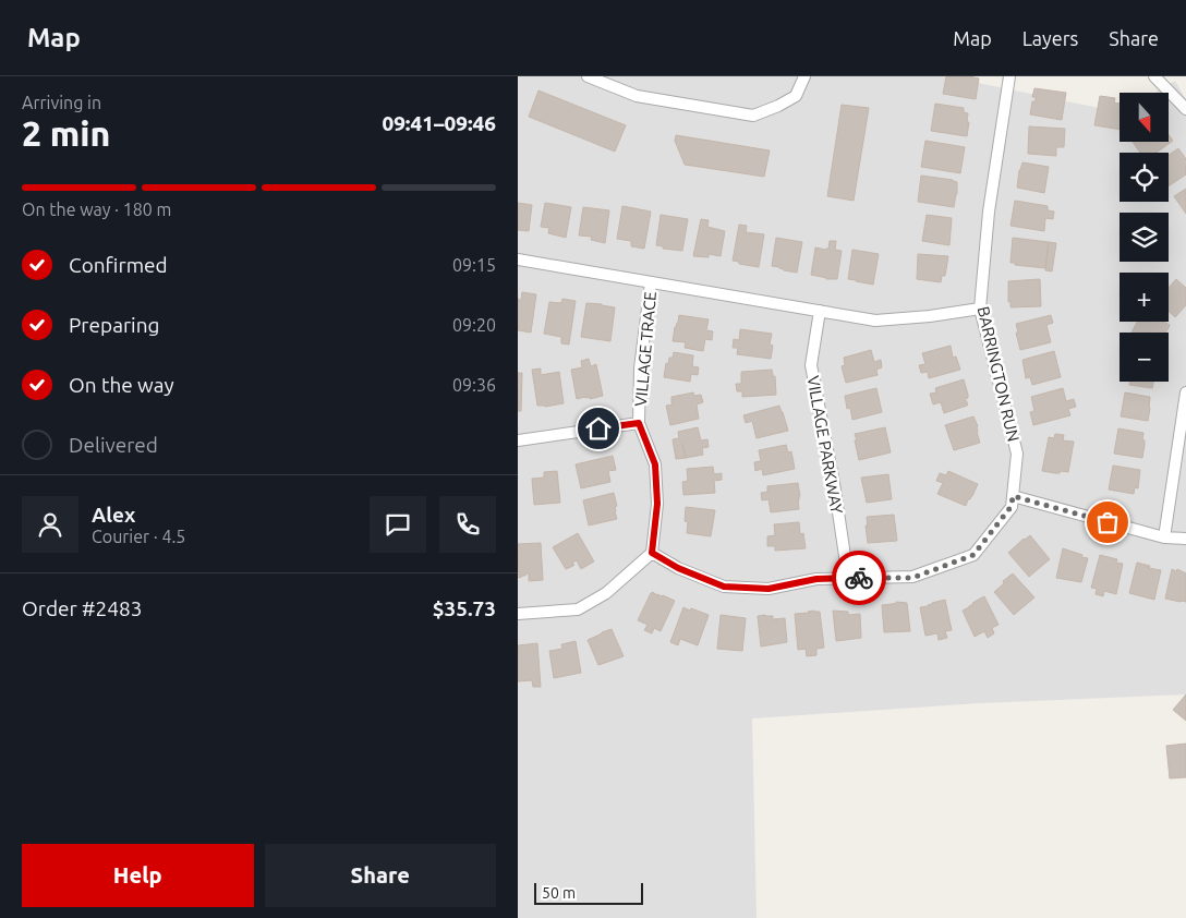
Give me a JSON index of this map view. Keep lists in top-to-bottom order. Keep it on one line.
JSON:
{"streets":{"street":["VILLAGE TRACE","BARRINGTON RUN","VILLAGE PARKWAY"]},"crossings":[["VILLAGE TRACE","BARRINGTON RUN"],["VILLAGE TRACE","VILLAGE PARKWAY"],["BARRINGTON RUN","VILLAGE PARKWAY"]],"scale_bar":"50 m","north":"bottom","page":{"header":"Map","nav":["Map","Layers","Share"],"heading":["2 min","Arriving in","09:41–09:46"],"panel":["Alex","Courier · 4.5","Order #2483","$35.73"],"map_buttons":["+","−"],"bar":"On the way · 180 m","list":[["Confirmed","09:15"],["Preparing","09:20"],["On the way","09:36"],"Delivered"],"buttons":["Help","Share"],"scale":"50 m"}}
